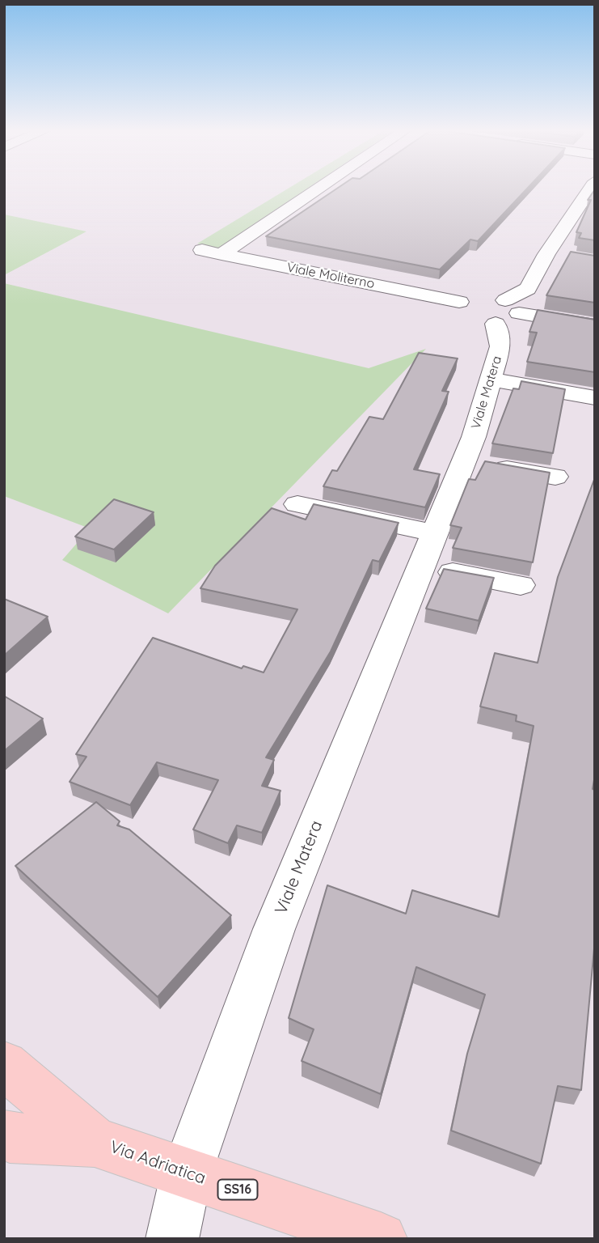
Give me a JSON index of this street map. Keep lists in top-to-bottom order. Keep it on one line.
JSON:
{"streets":{"main road":["Via Adriatica","SS16"],"street":["Viale Moliterno","Viale Matera"]},"crossings":[["Viale Moliterno","Viale Matera"],["Viale Matera","Via Adriatica"]]}
